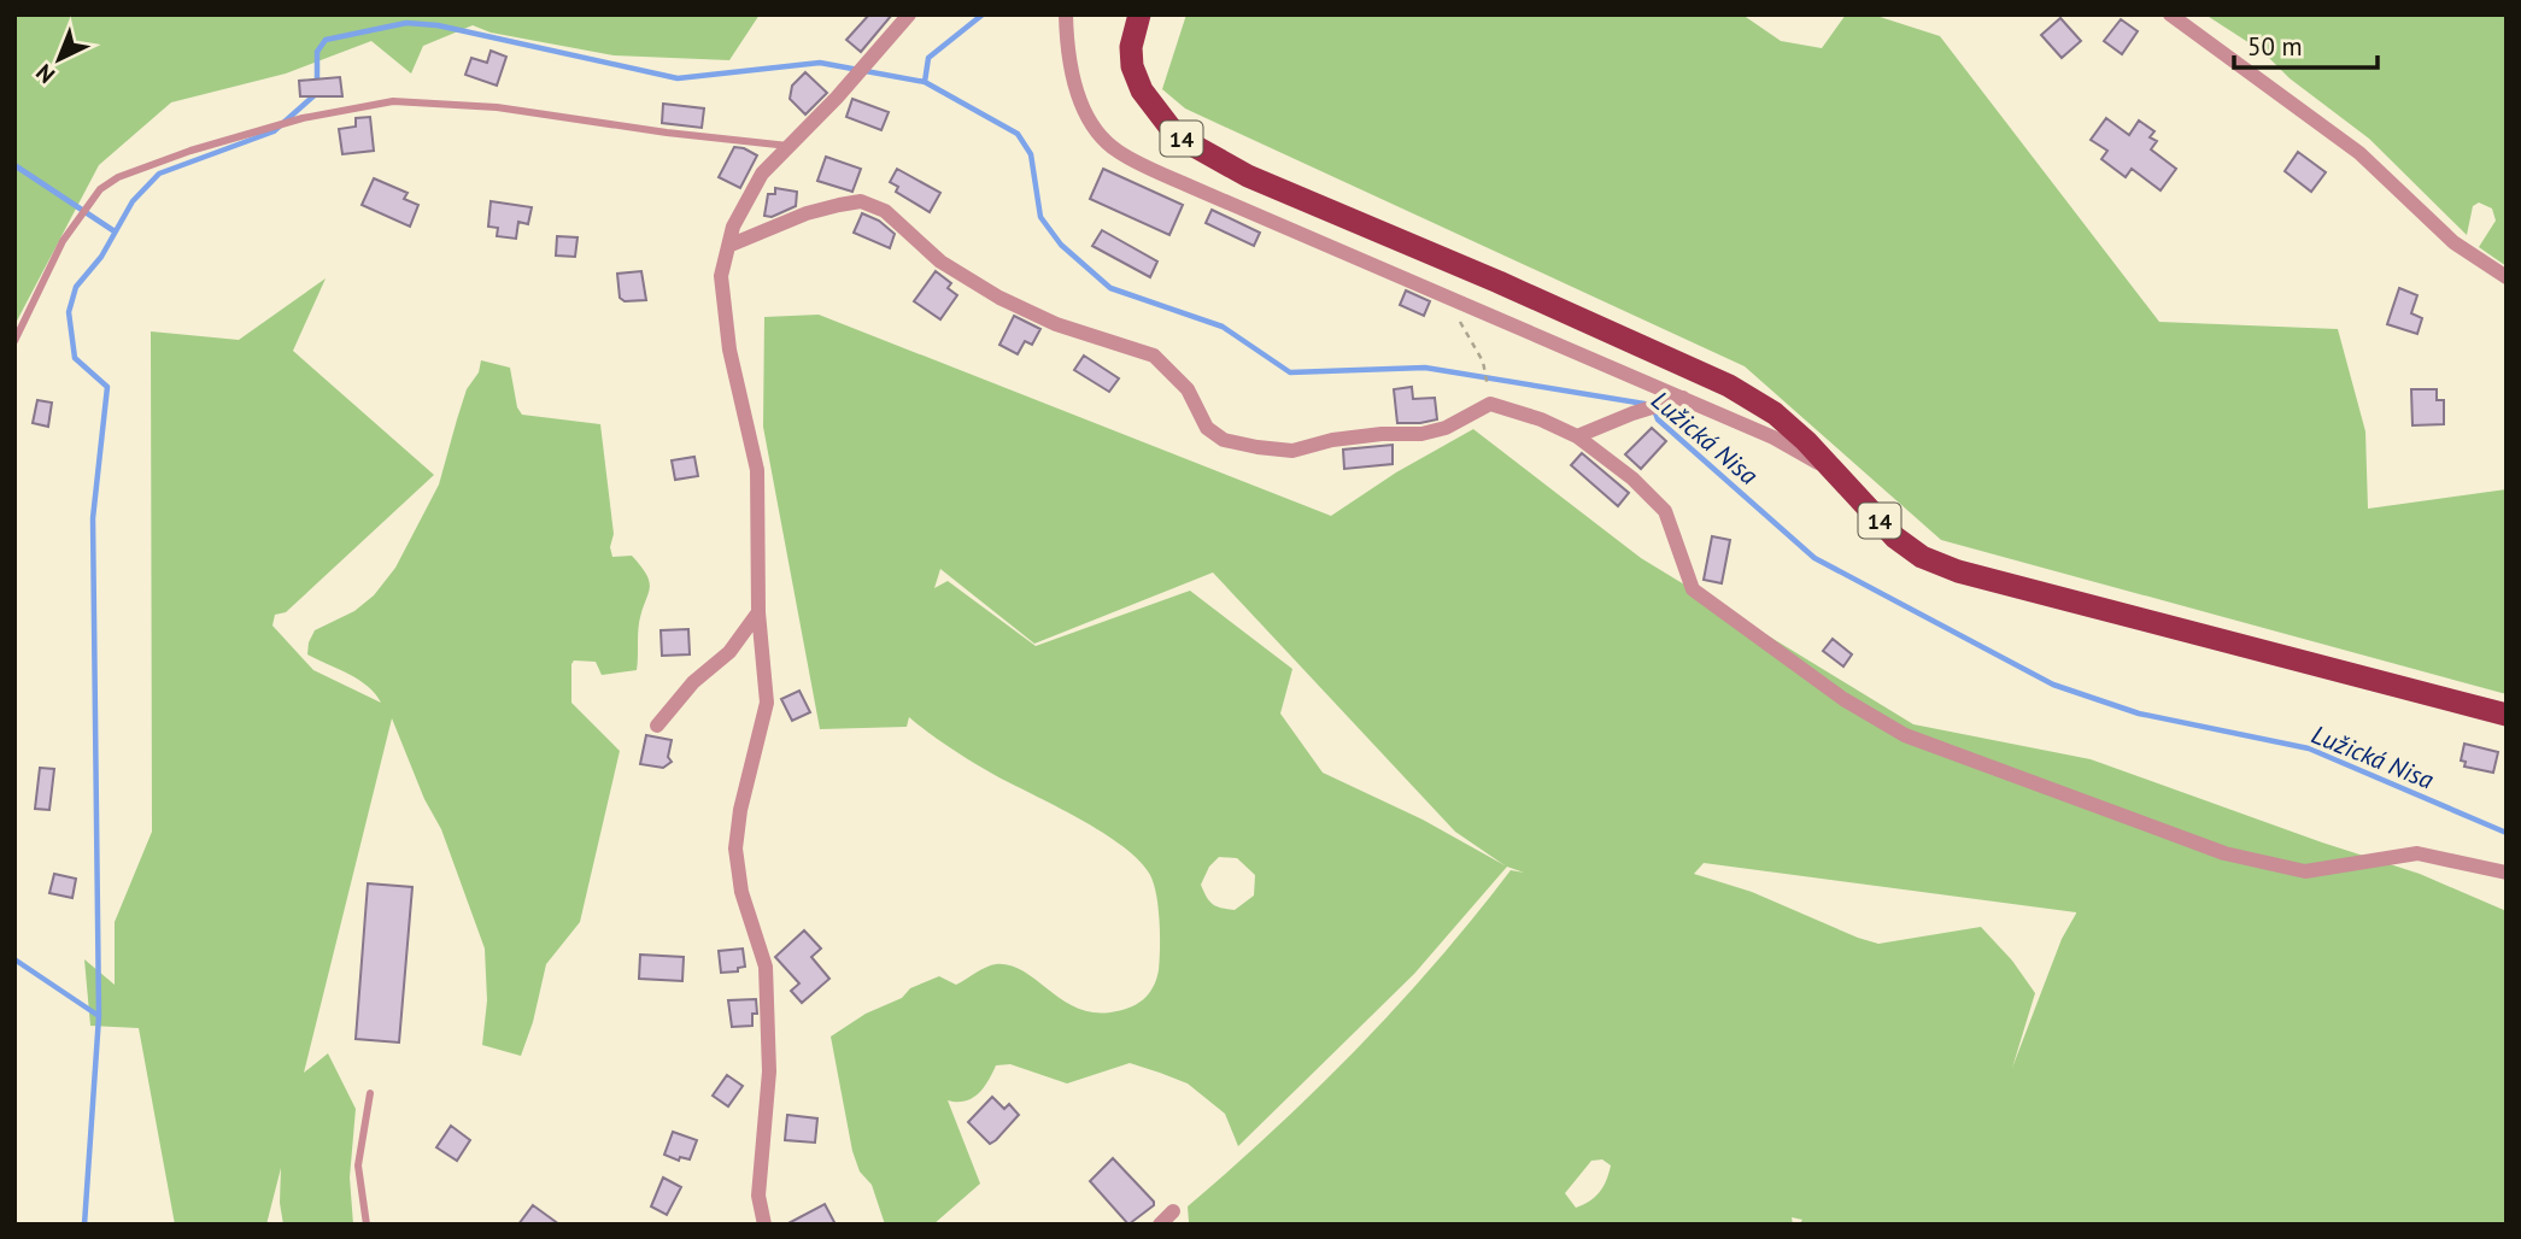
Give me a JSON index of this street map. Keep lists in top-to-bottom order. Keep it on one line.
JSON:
{"streets":{"main road":["14"]},"water":["Lužická Nisa"],"scale_bar":"50 m","north":"bottom left"}
